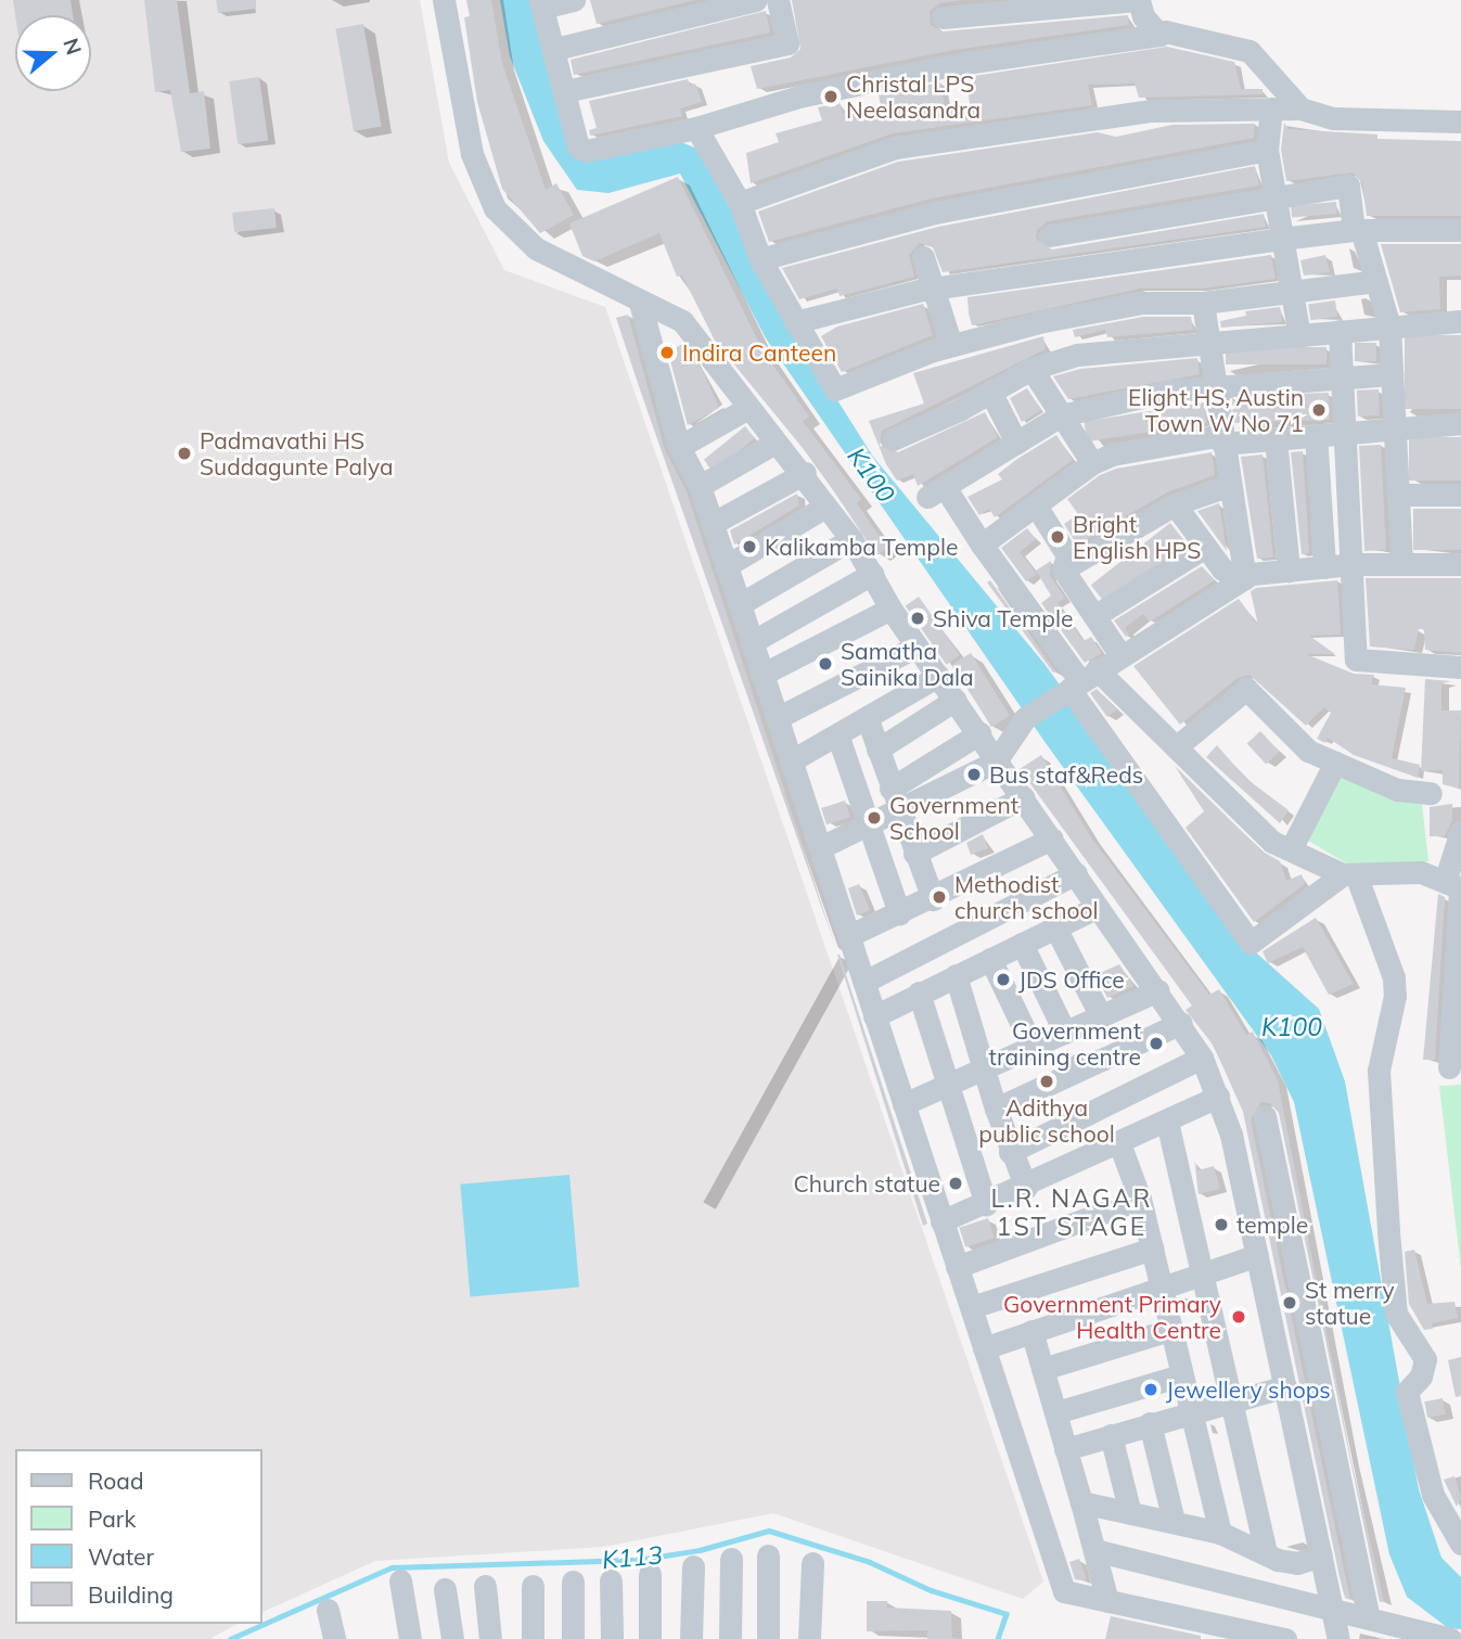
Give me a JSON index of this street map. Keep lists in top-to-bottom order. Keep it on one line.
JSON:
{"districts":["L.R. NAGAR 1ST STAGE"],"water":["K100","K113"],"places":["Christal LPS Neelasandra","Indira Canteen","Elight HS, Austin Town W No 71","Padmavathi HS Suddagunte Palya","Bright English HPS","Kalikamba Temple","Shiva Temple","Samatha Sainika Dala","Bus staf&Reds","Government School","Methodist church school","JDS Office","Government training centre","Adithya public school","Church statue","temple","St merry statue","Government Primary Health Centre","Jewellery shops"],"legend":["Road","Park","Water","Building"],"north":"right"}
